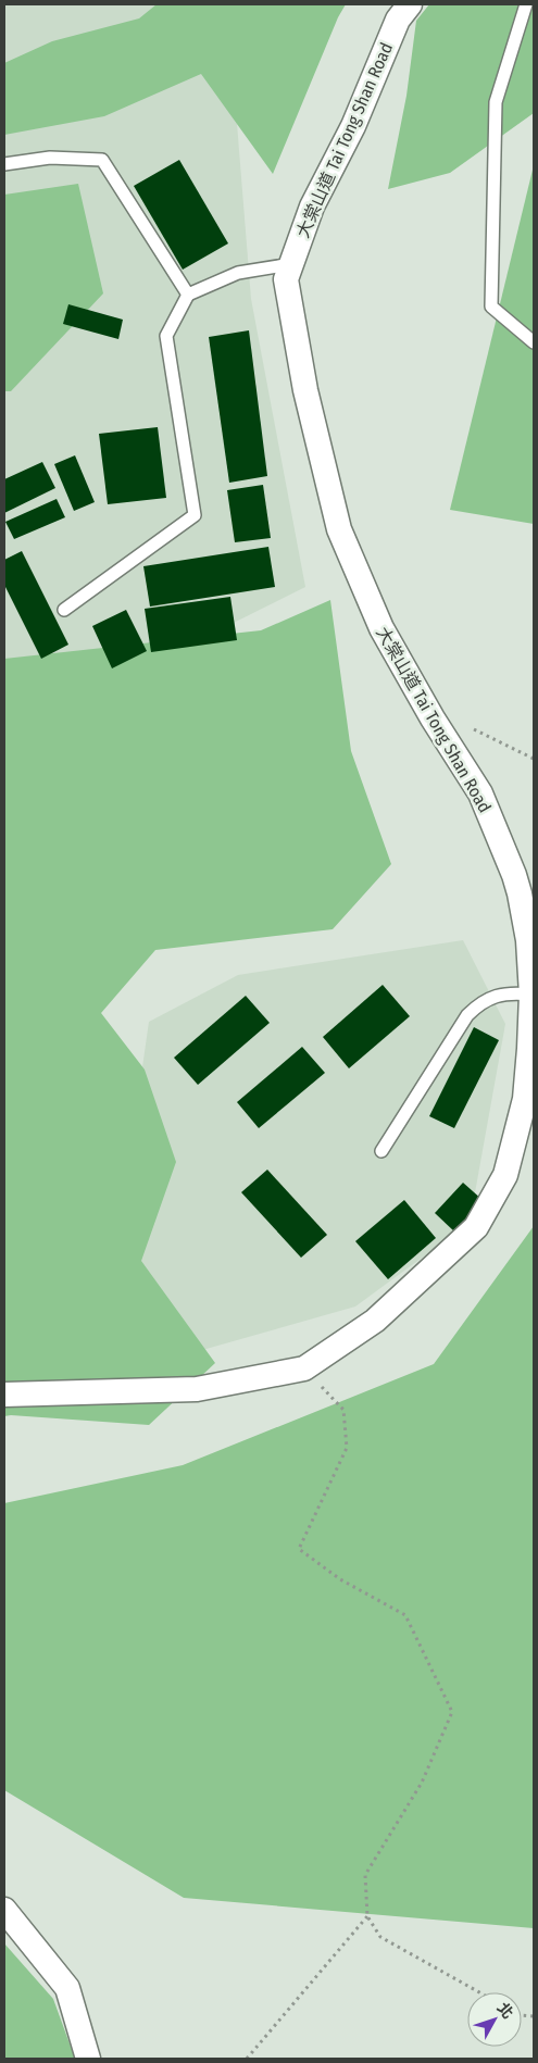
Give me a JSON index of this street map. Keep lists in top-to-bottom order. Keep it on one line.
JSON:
{"streets":{"street":["大棠山道 Tai Tong Shan Road"]},"north":"top right"}
